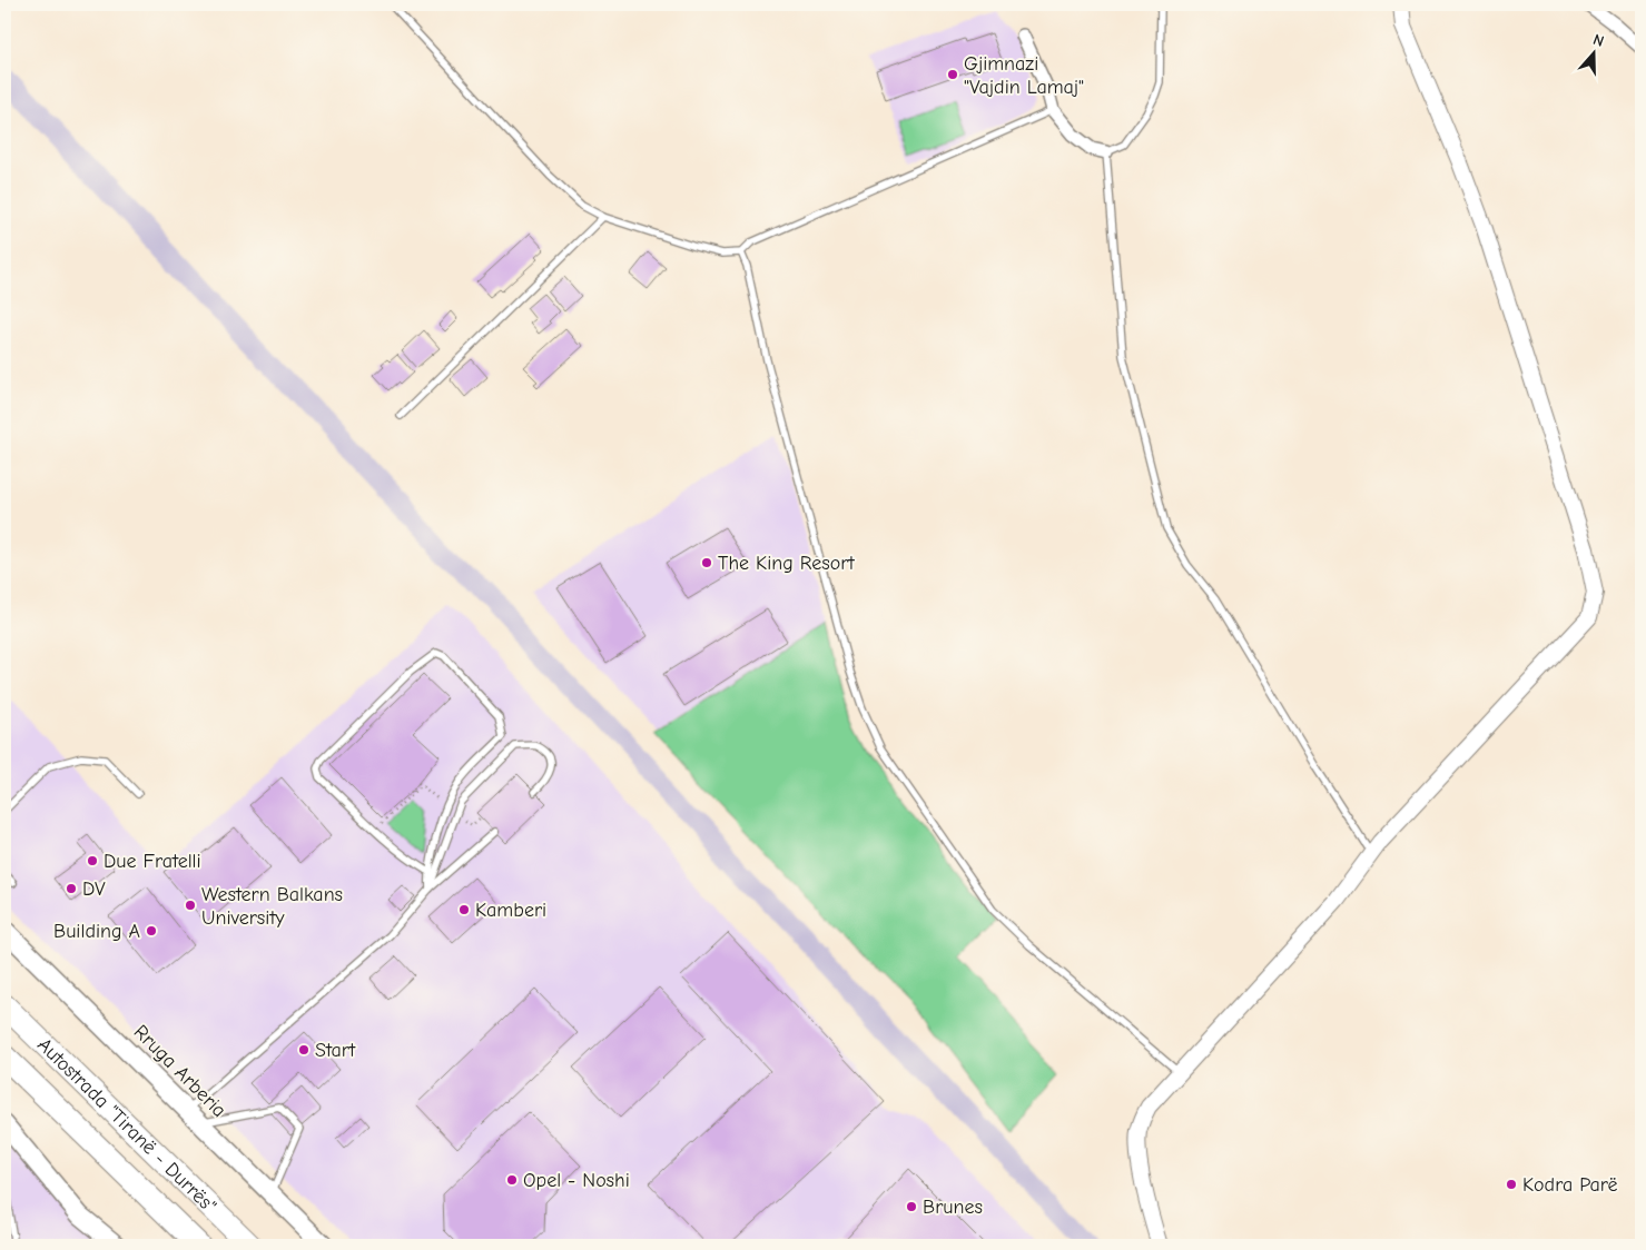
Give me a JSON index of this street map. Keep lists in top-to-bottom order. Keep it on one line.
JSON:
{"streets":{"highway":["Autostrada \"Tiranë - Durrës\""],"main road":["Rruga Arberia"]},"places":["Gjimnazi \"Vajdin Lamaj\"","The King Resort","Due Fratelli","DV","Western Balkans University","Kamberi","Building A","Start","Opel - Noshi","Kodra Parë","Brunes"],"north":"top"}
